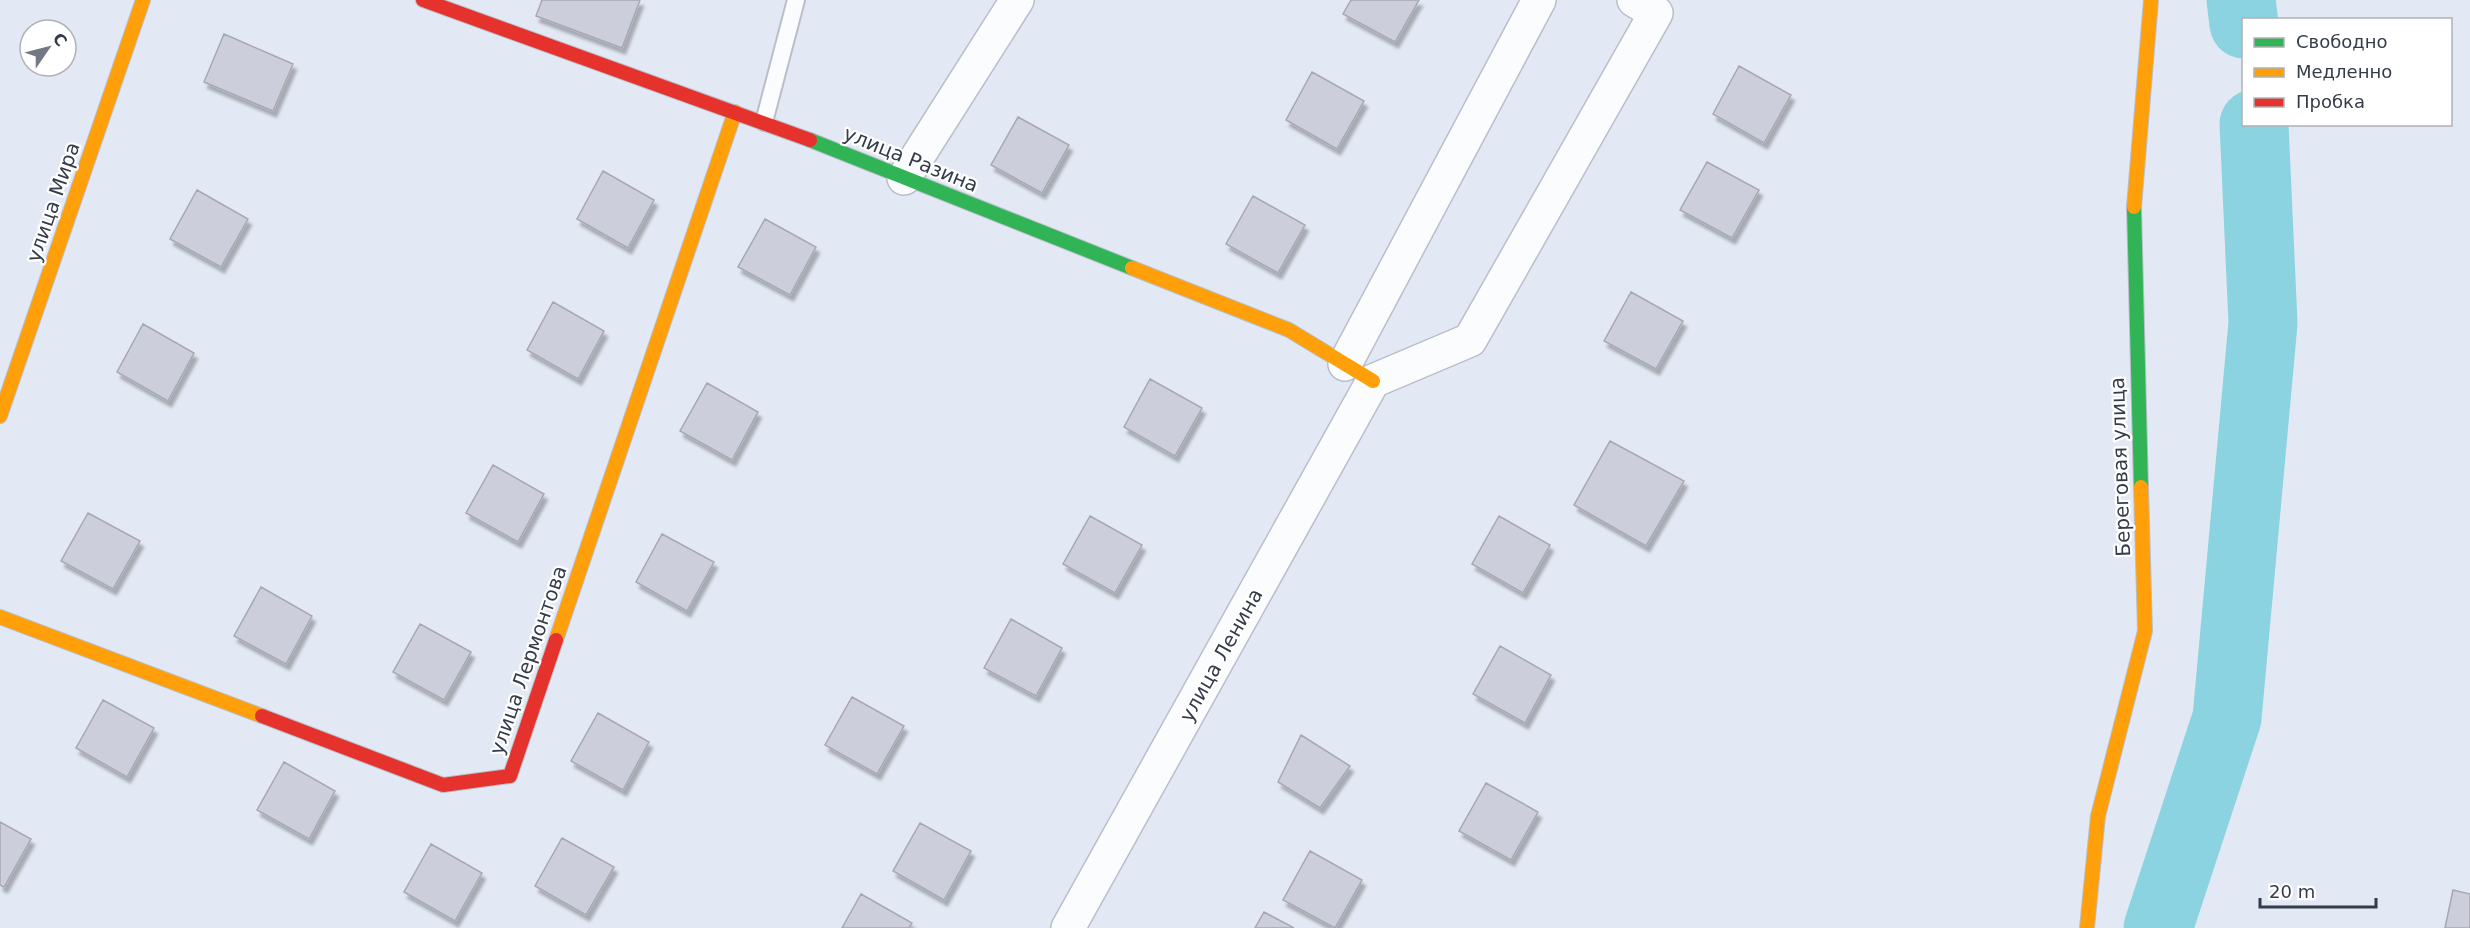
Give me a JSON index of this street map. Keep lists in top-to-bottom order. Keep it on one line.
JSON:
{"streets":{"street":["улица Разина","улица Мира","Береговая улица","улица Ленина","улица Лермонтова"]},"crossings":[["улица Разина","улица Ленина"],["улица Разина","улица Лермонтова"]],"legend":["Свободно","Медленно","Пробка"],"scale_bar":"20 m","north":"top right"}
